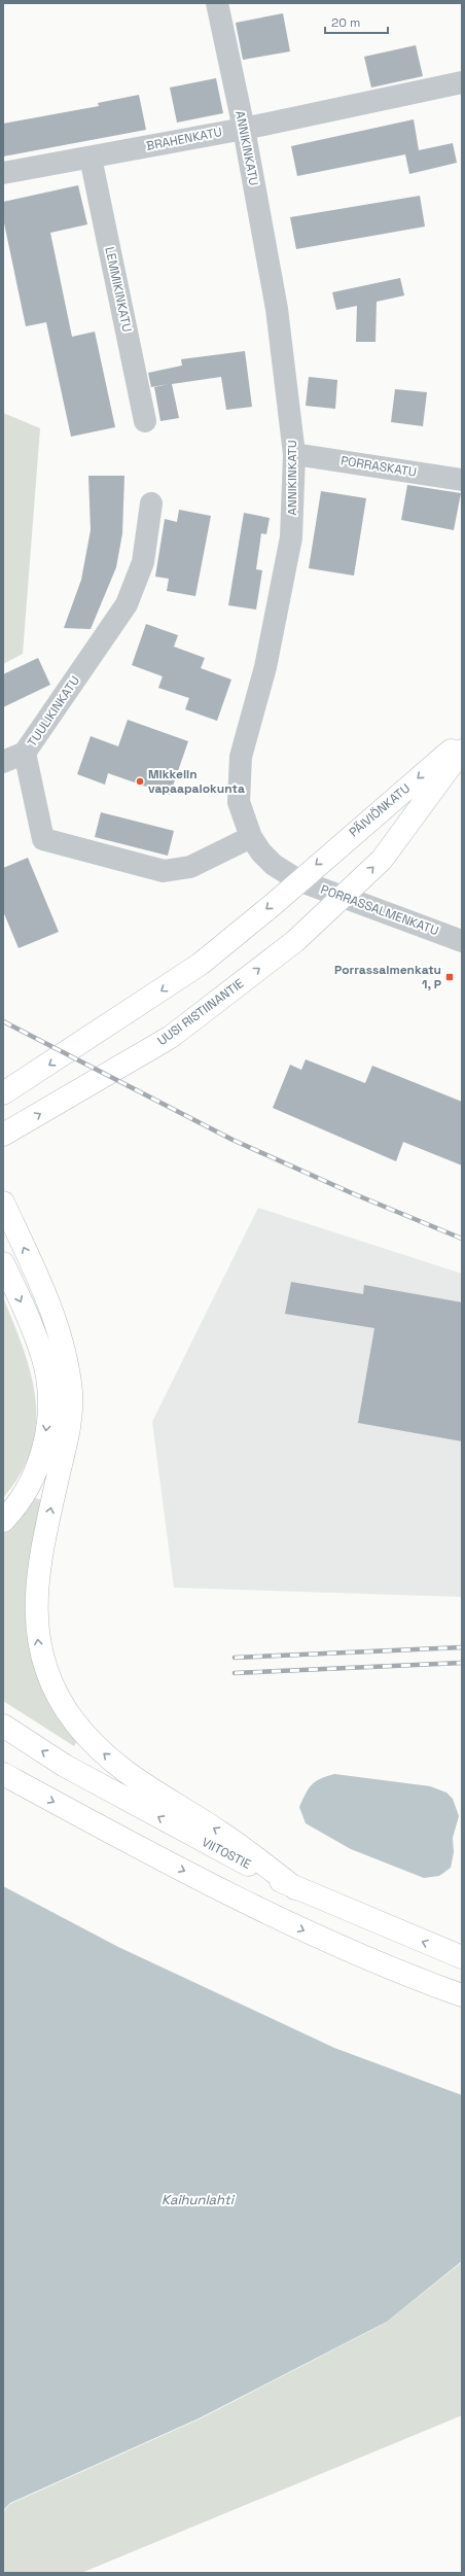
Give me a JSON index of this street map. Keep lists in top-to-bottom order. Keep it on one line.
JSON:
{"streets":{"main road":["PÄIVIÖNKATU","UUSI RISTIINANTIE","VIITOSTIE"],"street":["BRAHENKATU","ANNIKINKATU","LEMMIKINKATU","PORRASKATU","TUULIKINKATU","PORRASSALMENKATU"]},"crossings":[["BRAHENKATU","ANNIKINKATU"],["BRAHENKATU","LEMMIKINKATU"],["ANNIKINKATU","PORRASKATU"],["ANNIKINKATU","TUULIKINKATU"],["ANNIKINKATU","PÄIVIÖNKATU"],["ANNIKINKATU","PORRASSALMENKATU"],["PÄIVIÖNKATU","PORRASSALMENKATU"],["PÄIVIÖNKATU","UUSI RISTIINANTIE"],["PORRASSALMENKATU","UUSI RISTIINANTIE"]],"water":["Kaihunlahti"],"places":{"other":["Mikkelin vapaapalokunta"],"transit":["Porrassalmenkatu 1, P"]},"scale_bar":"20 m"}
